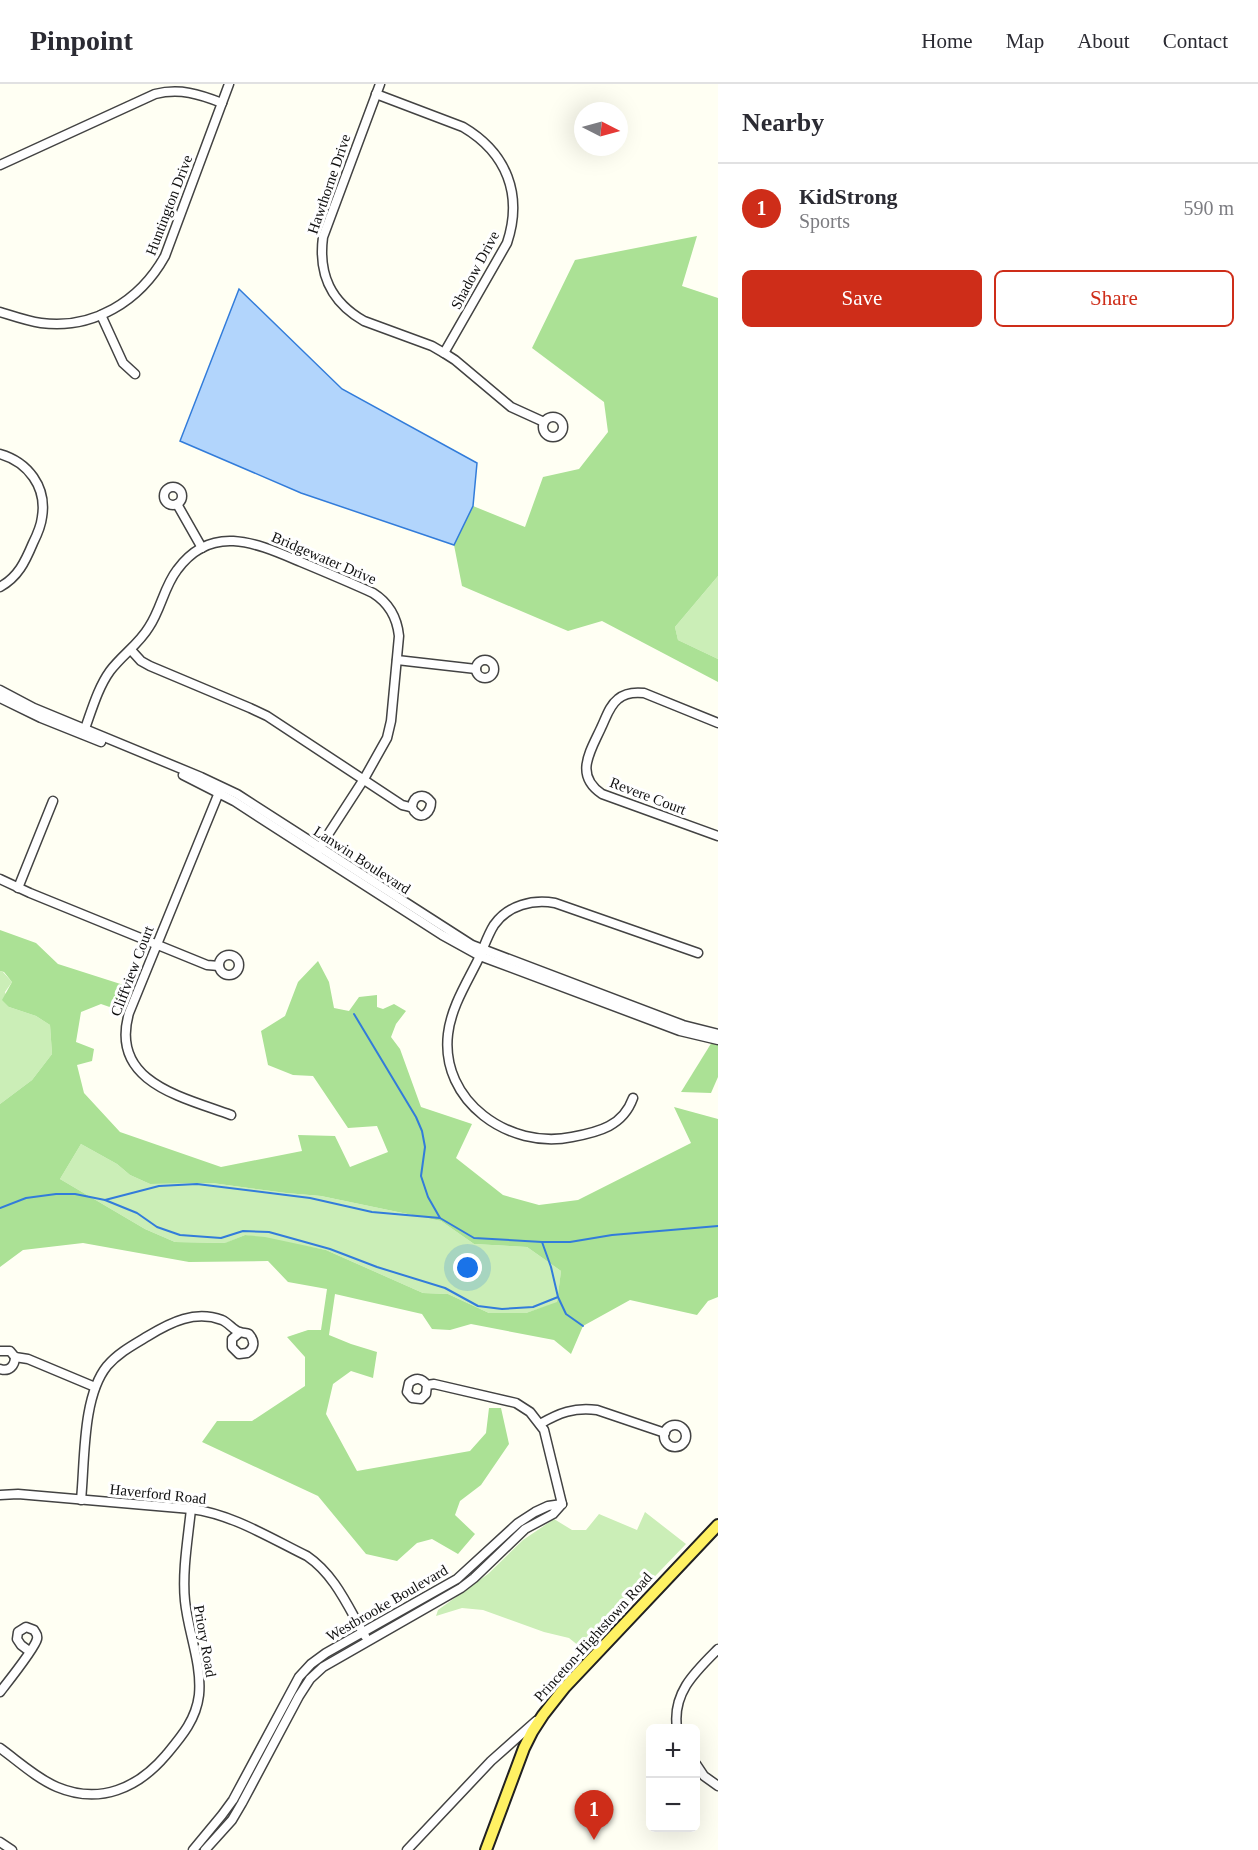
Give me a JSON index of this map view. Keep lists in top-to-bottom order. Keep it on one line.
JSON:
{"streets":{"main road":["Princeton-Hightstown Road"],"street":["Hawthorne Drive","Huntington Drive","Shadow Drive","Bridgewater Drive","Revere Court","Lanwin Boulevard","Cliffview Court","Haverford Road","Westbrooke Boulevard","Priory Road"]},"crossings":[["Hawthorne Drive","Shadow Drive"],["Bridgewater Drive","Lanwin Boulevard"],["Lanwin Boulevard","Cliffview Court"],["Haverford Road","Westbrooke Boulevard"],["Haverford Road","Priory Road"]],"north":"right","page":{"header":"Pinpoint","nav":["Home","Map","About","Contact"],"heading":"Nearby","list":[{"mark":"1","name":"KidStrong","note":"Sports","value":"590 m"}],"buttons":["Save","Share"],"map_buttons":["+","−"],"pins":"1"}}
